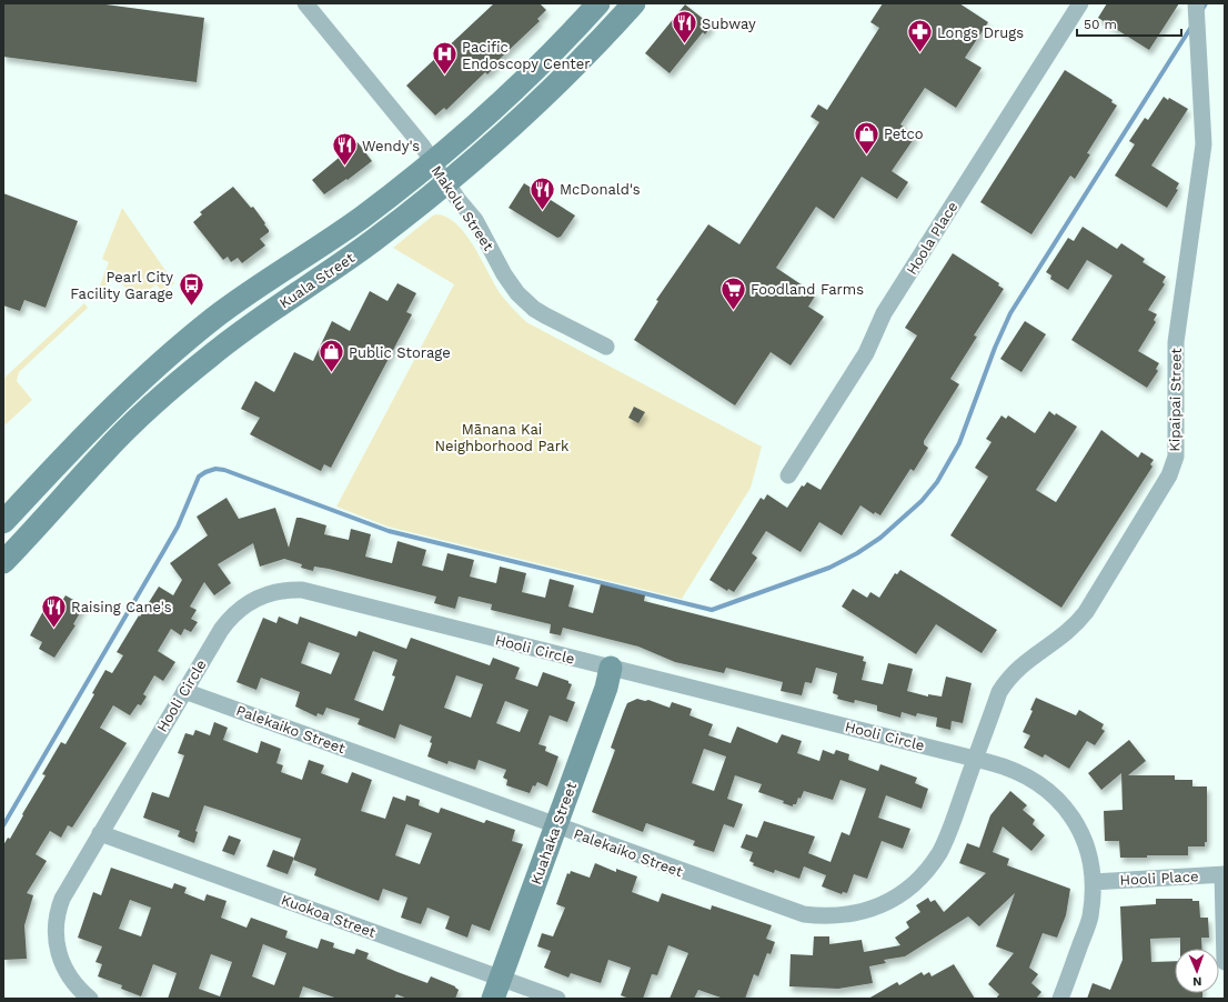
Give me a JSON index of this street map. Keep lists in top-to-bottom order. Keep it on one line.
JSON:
{"streets":{"main road":["Kuala Street","Kuahaka Street"],"street":["Makolu Street","Hoola Place","Kipaipai Street","Hooli Circle","Palekaiko Street","Hooli Place","Kuokoa Street"]},"crossings":[["Makolu Street","Kuala Street"],["Kipaipai Street","Hooli Circle"],["Kipaipai Street","Palekaiko Street"],["Hooli Circle","Palekaiko Street"],["Hooli Circle","Kuahaka Street"],["Hooli Circle","Hooli Place"],["Hooli Circle","Kuokoa Street"],["Palekaiko Street","Kuahaka Street"],["Kuahaka Street","Kuokoa Street"]],"parks":["Mānana Kai Neighborhood Park"],"places":{"restaurant":["Subway","Wendy's","McDonald's","Raising Cane's"],"pharmacy":["Longs Drugs"],"hospital":["Pacific Endoscopy Center"],"shop":["Petco","Public Storage"],"bus stop":["Pearl City Facility Garage"],"supermarket":["Foodland Farms"]},"scale_bar":"50 m","north":"bottom"}
